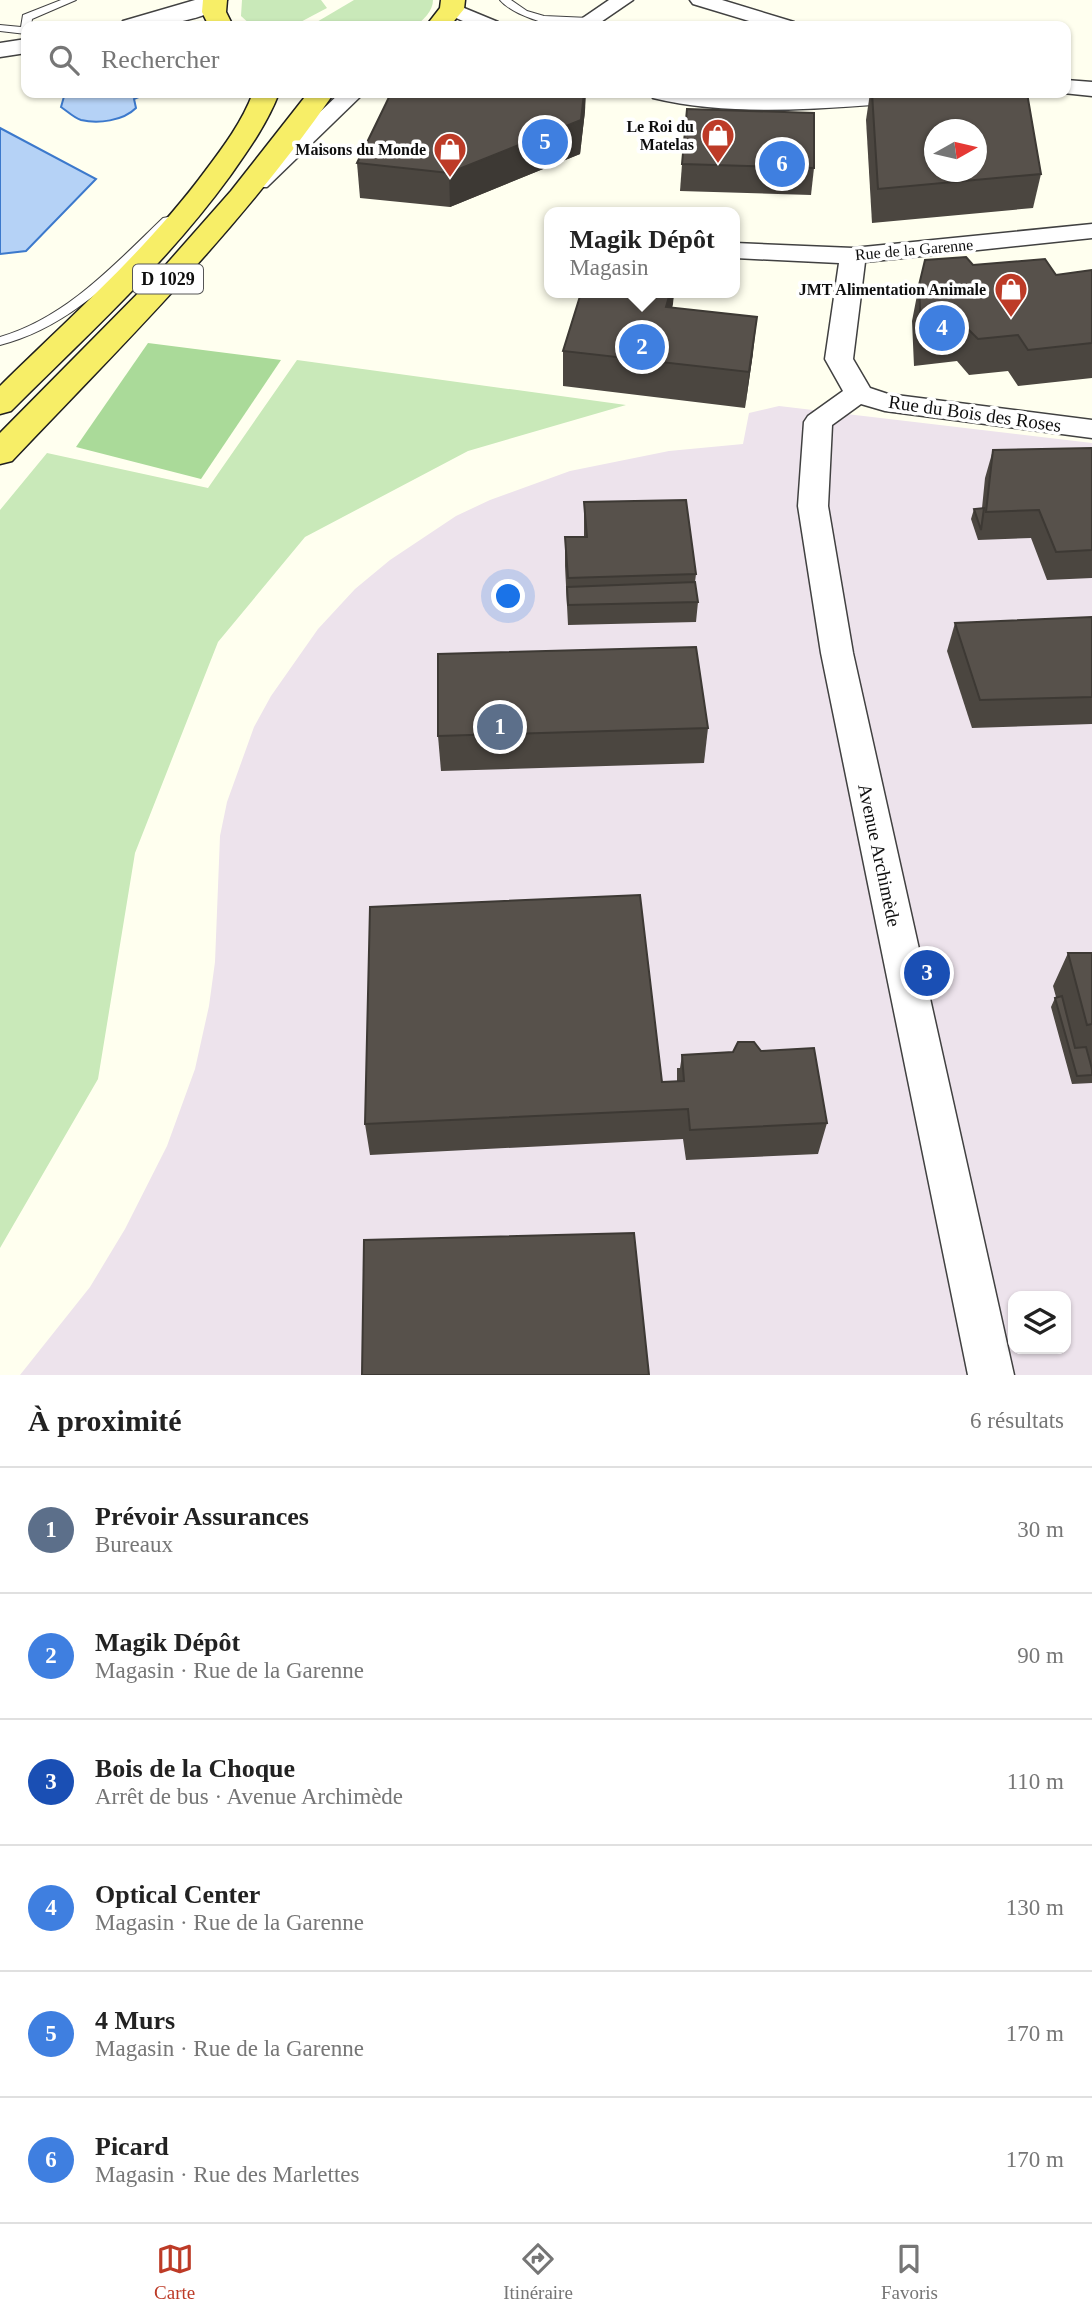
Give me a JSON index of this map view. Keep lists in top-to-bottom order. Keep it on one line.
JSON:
{"streets":{"main road":["D 1029"],"street":["Rue de la Garenne","Rue du Bois des Roses","Avenue Archimède"]},"crossings":[["Rue du Bois des Roses","Avenue Archimède"]],"places":{"shop":["Le Roi du Matelas","Maisons du Monde","JMT Alimentation Animale"]},"north":"right","page":{"search":"Rechercher","pins":["5","6","4","2","1","3"],"popup":["Magik Dépôt","Magasin"],"heading":["À proximité","6 résultats"],"list":[{"mark":"1","name":"Prévoir Assurances","note":"Bureaux","value":"30 m"},{"mark":"2","name":"Magik Dépôt","note":"Magasin · Rue de la Garenne","value":"90 m"},{"mark":"3","name":"Bois de la Choque","note":"Arrêt de bus · Avenue Archimède","value":"110 m"},{"mark":"4","name":"Optical Center","note":"Magasin · Rue de la Garenne","value":"130 m"},{"mark":"5","name":"4 Murs","note":"Magasin · Rue de la Garenne","value":"170 m"},{"mark":"6","name":"Picard","note":"Magasin · Rue des Marlettes","value":"170 m"}],"nav":["Carte","Itinéraire","Favoris"]}}
